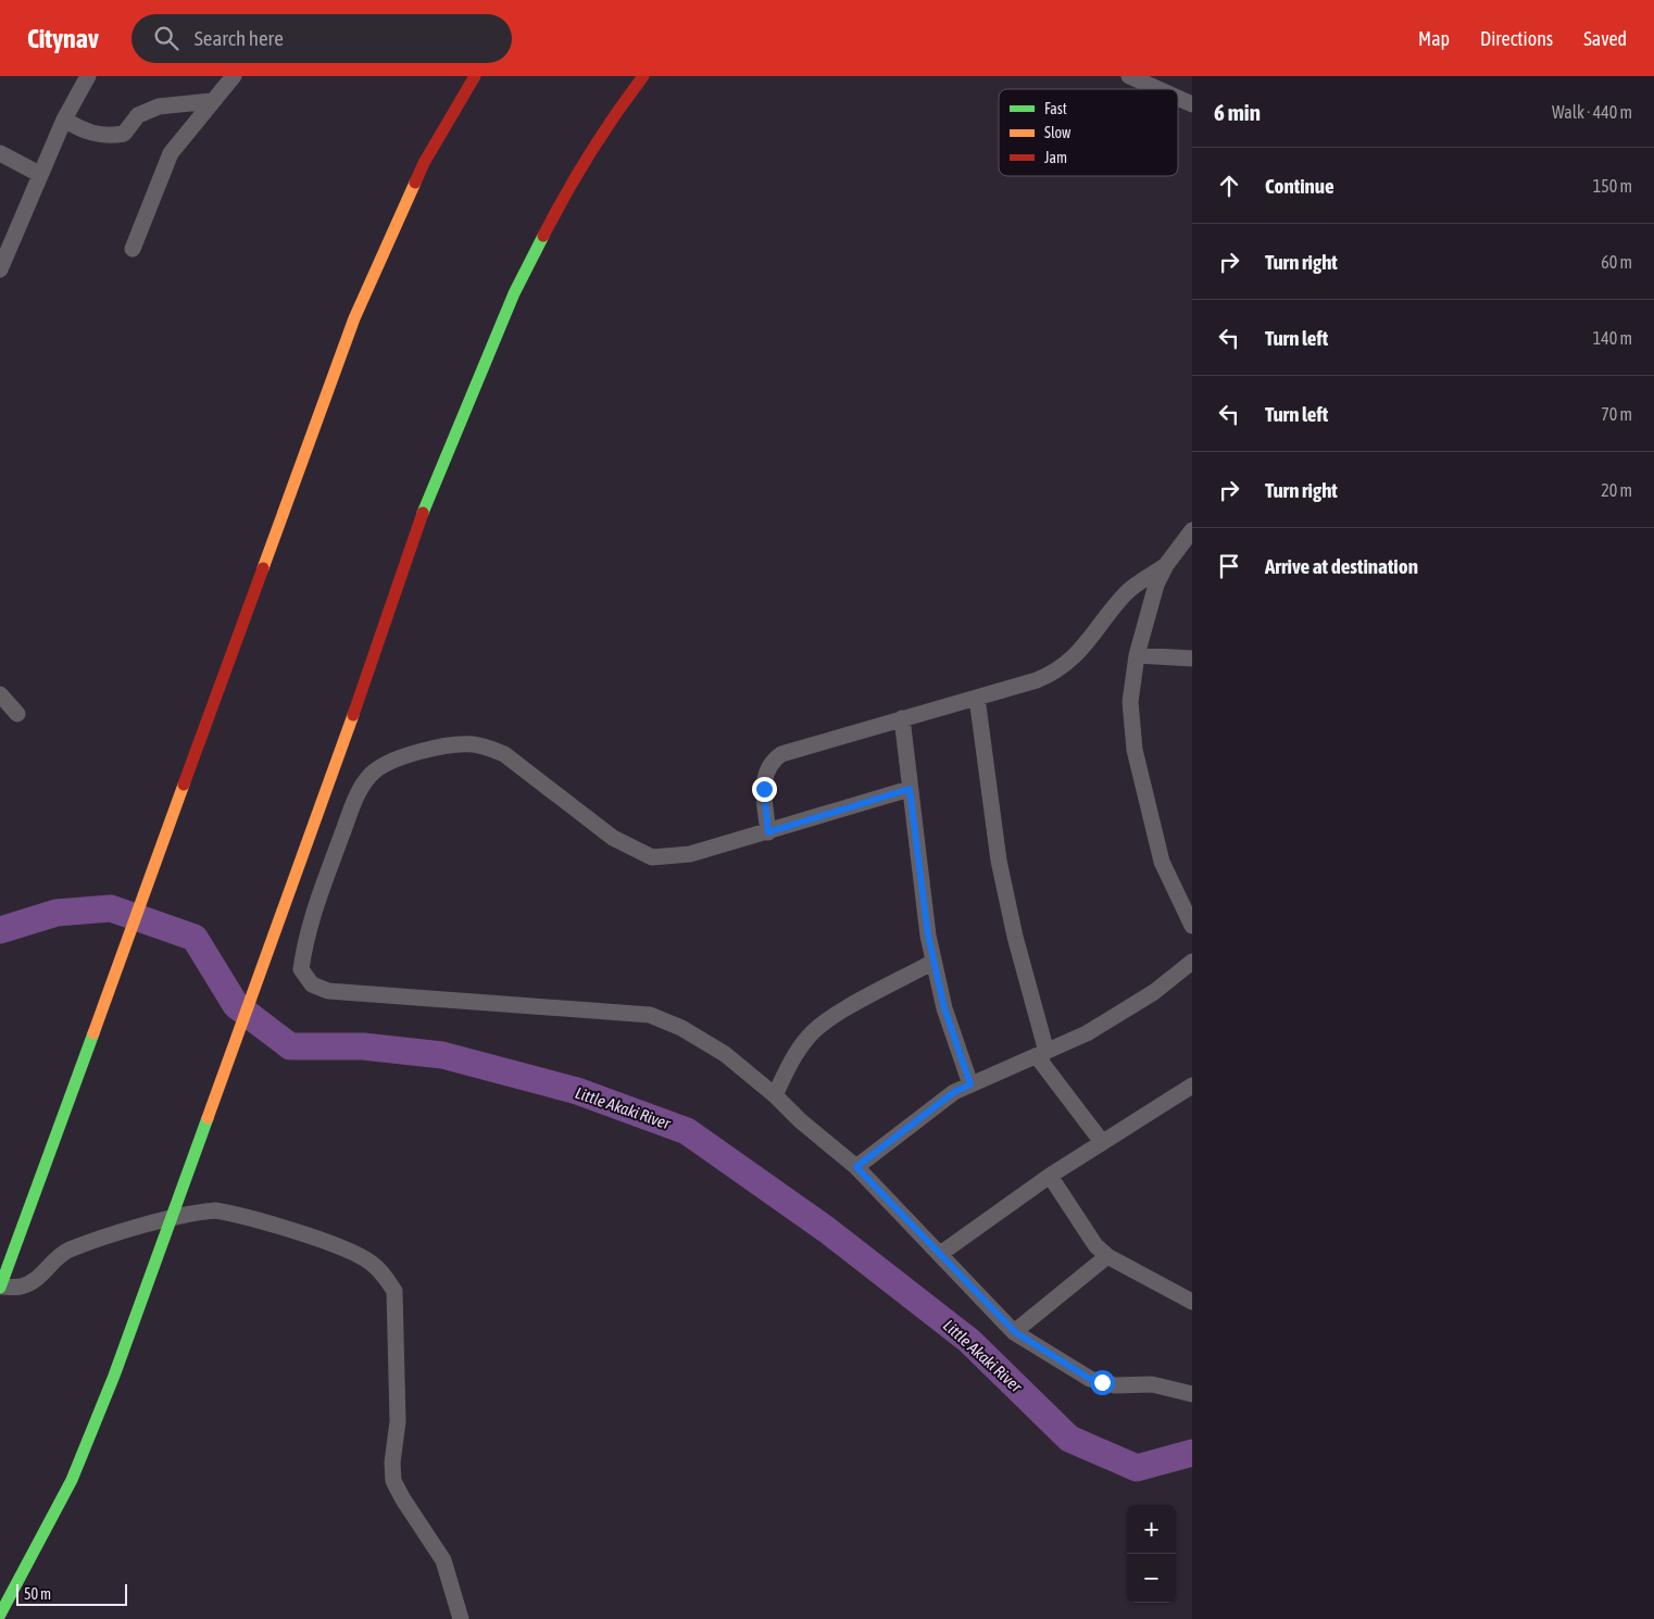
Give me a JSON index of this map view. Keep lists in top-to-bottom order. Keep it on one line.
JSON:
{"water":["Little Akaki River"],"legend":["Fast","Slow","Jam"],"scale_bar":"50 m","page":{"header":"Citynav","search":"Search here","nav":["Map","Directions","Saved"],"heading":["6 min","Walk · 440 m"],"list":[["Continue","150 m"],["Turn right","60 m"],["Turn left","140 m"],["Turn left","70 m"],["Turn right","20 m"],"Arrive at destination"],"map_buttons":["+","−"],"scale":"50 m"}}
